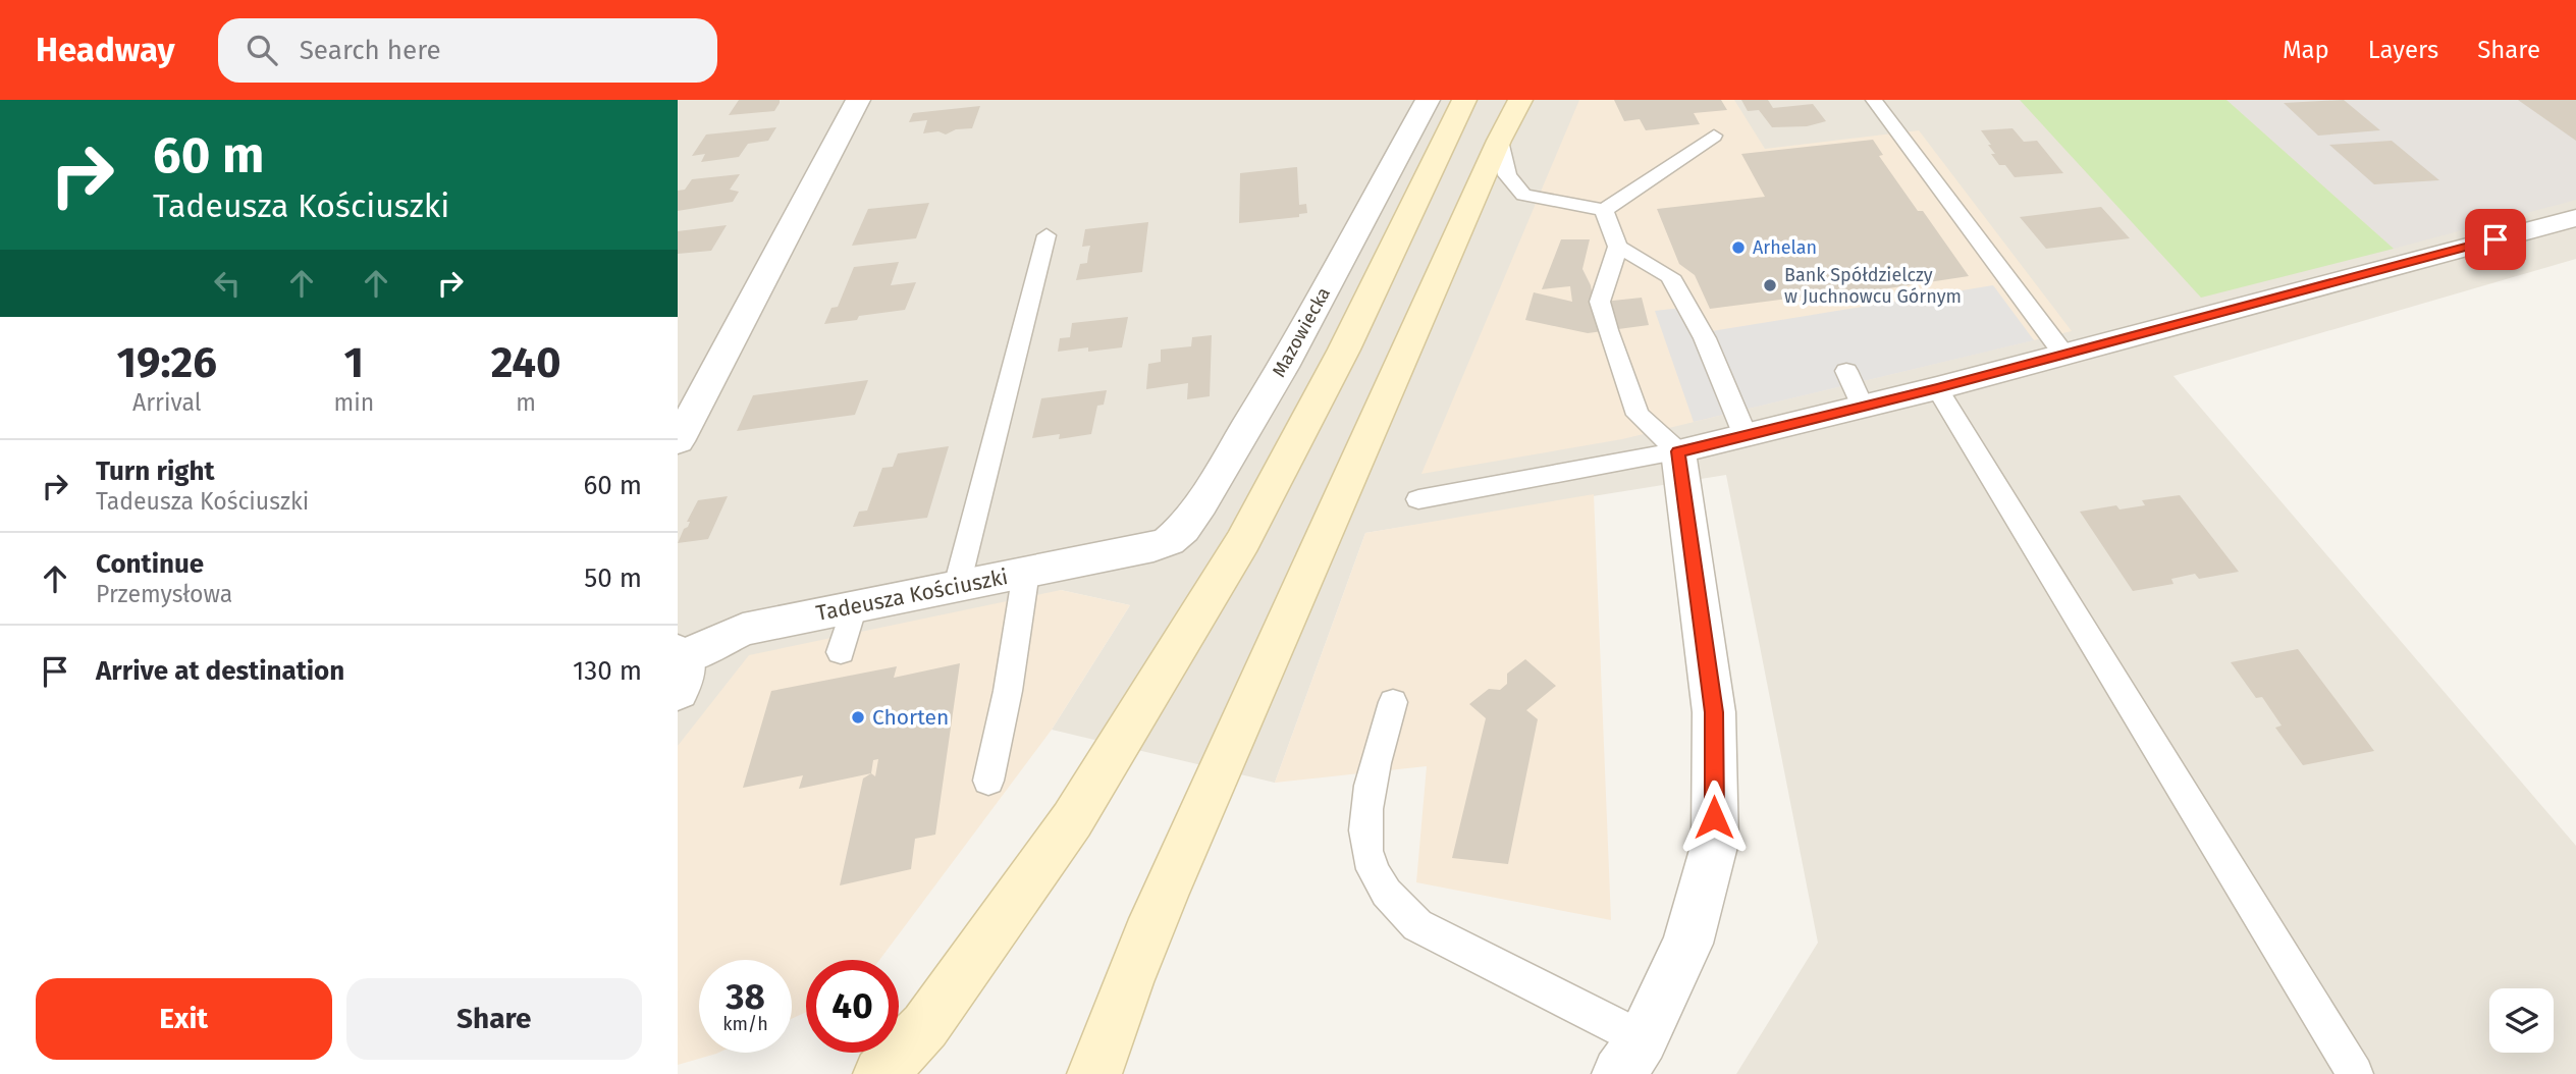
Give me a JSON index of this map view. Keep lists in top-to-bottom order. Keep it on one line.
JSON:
{"streets":{"street":["Mazowiecka","Tadeusza Kościuszki"]},"crossings":[["Mazowiecka","Tadeusza Kościuszki"]],"places":["Arhelan","Bank Spółdzielczy w Juchnowcu Górnym","Chorten"],"page":{"header":"Headway","search":"Search here","nav":["Map","Layers","Share"],"turn":["60 m","Tadeusza Kościuszki"],"eta":["19:26","Arrival","1","min","240","m"],"list":[{"name":"Turn right","note":"Tadeusza Kościuszki","value":"60 m"},{"name":"Continue","note":"Przemysłowa","value":"50 m"},{"name":"Arrive at destination","value":"130 m"}],"speed":"38 km/h","limit":"40","buttons":["Exit","Share"]}}
